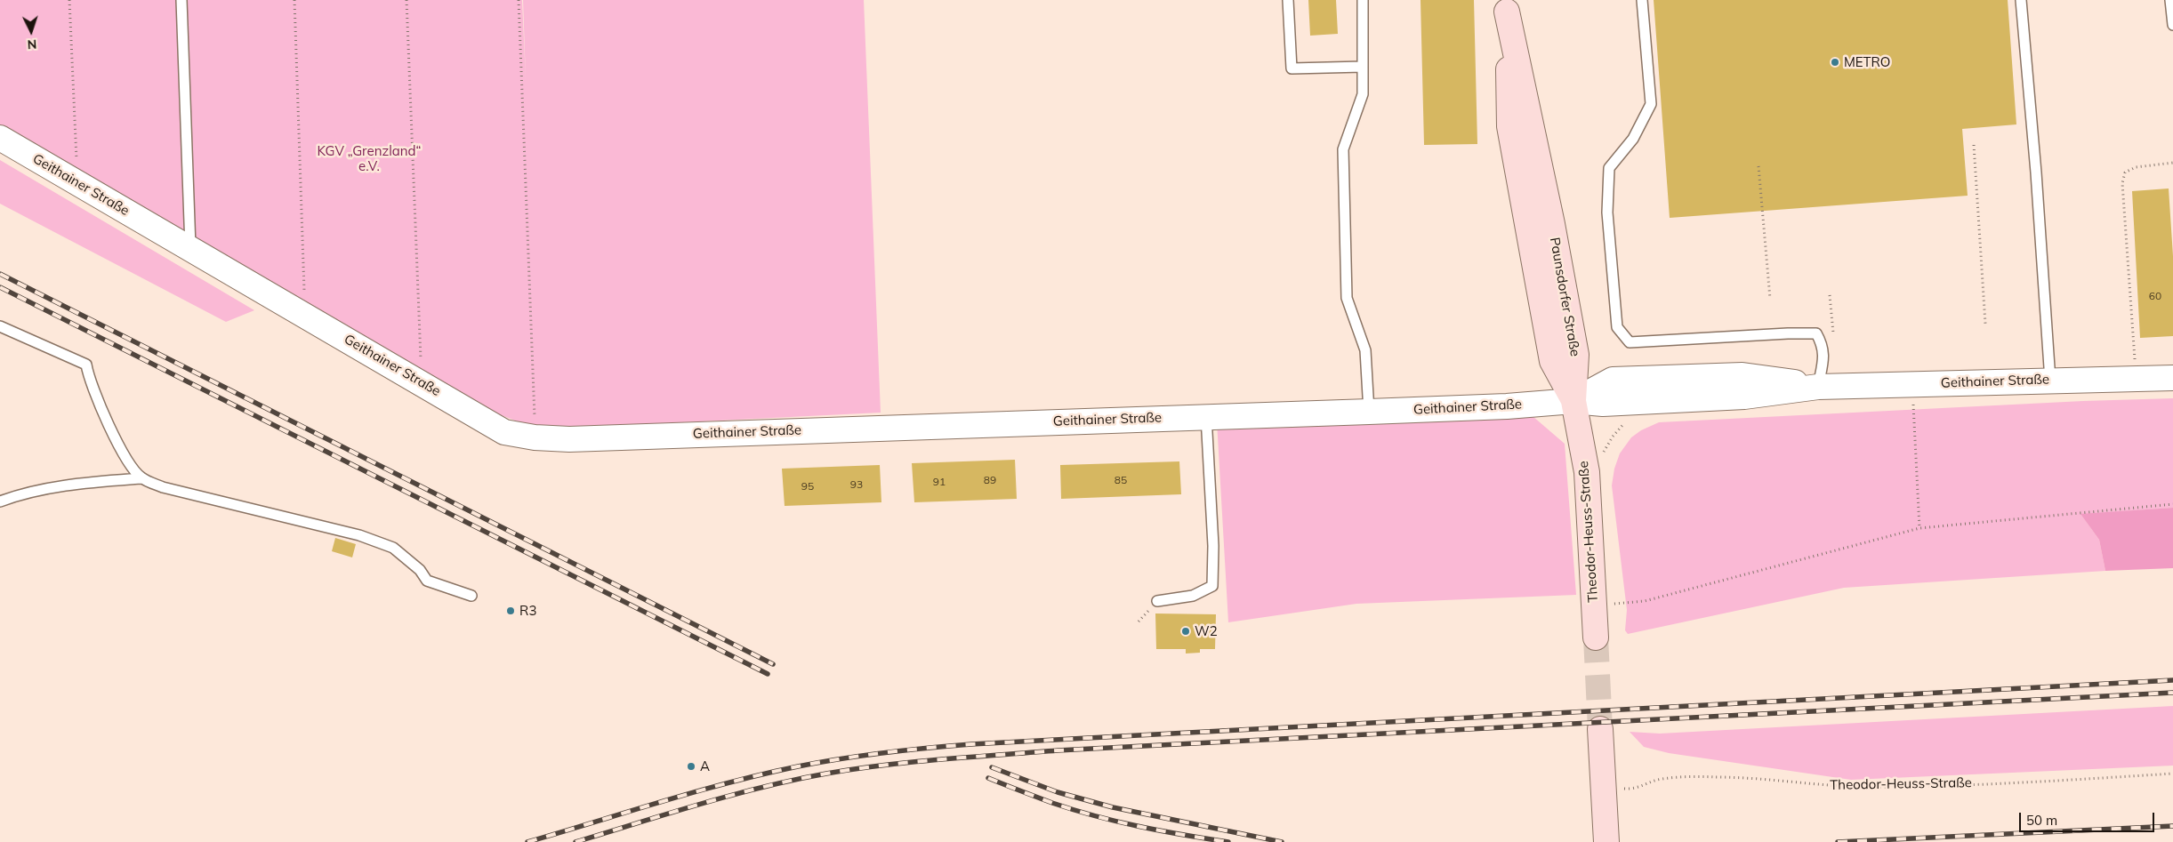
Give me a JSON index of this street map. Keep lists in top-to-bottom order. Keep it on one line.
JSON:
{"streets":{"main road":["Paunsdorfer Straße","Theodor-Heuss-Straße"],"street":["Geithainer Straße"]},"crossings":[["Geithainer Straße","Paunsdorfer Straße"],["Geithainer Straße","Theodor-Heuss-Straße"],["Paunsdorfer Straße","Theodor-Heuss-Straße"]],"parks":["KGV „Grenzland“ e.V."],"places":["METRO","R3","W2","A"],"house_numbers":["60","89","85","91","93","95"],"scale_bar":"50 m","north":"bottom"}
